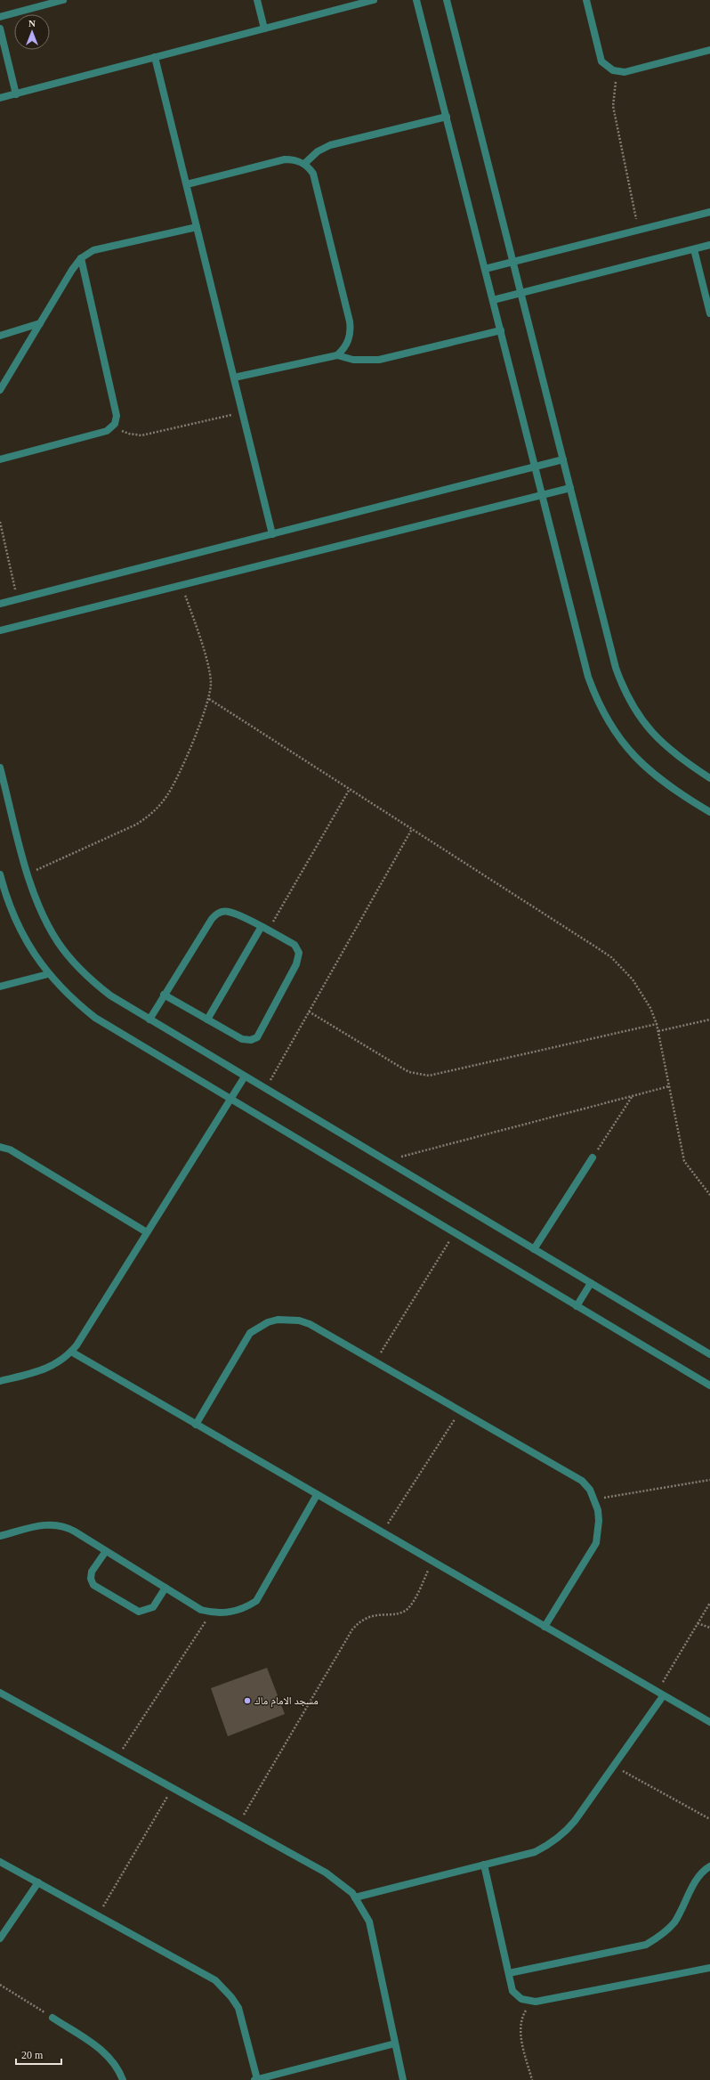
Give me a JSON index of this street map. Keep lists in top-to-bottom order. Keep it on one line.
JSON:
{"places":["مسجد الامام ماك"],"scale_bar":"20 m","north":"top"}
